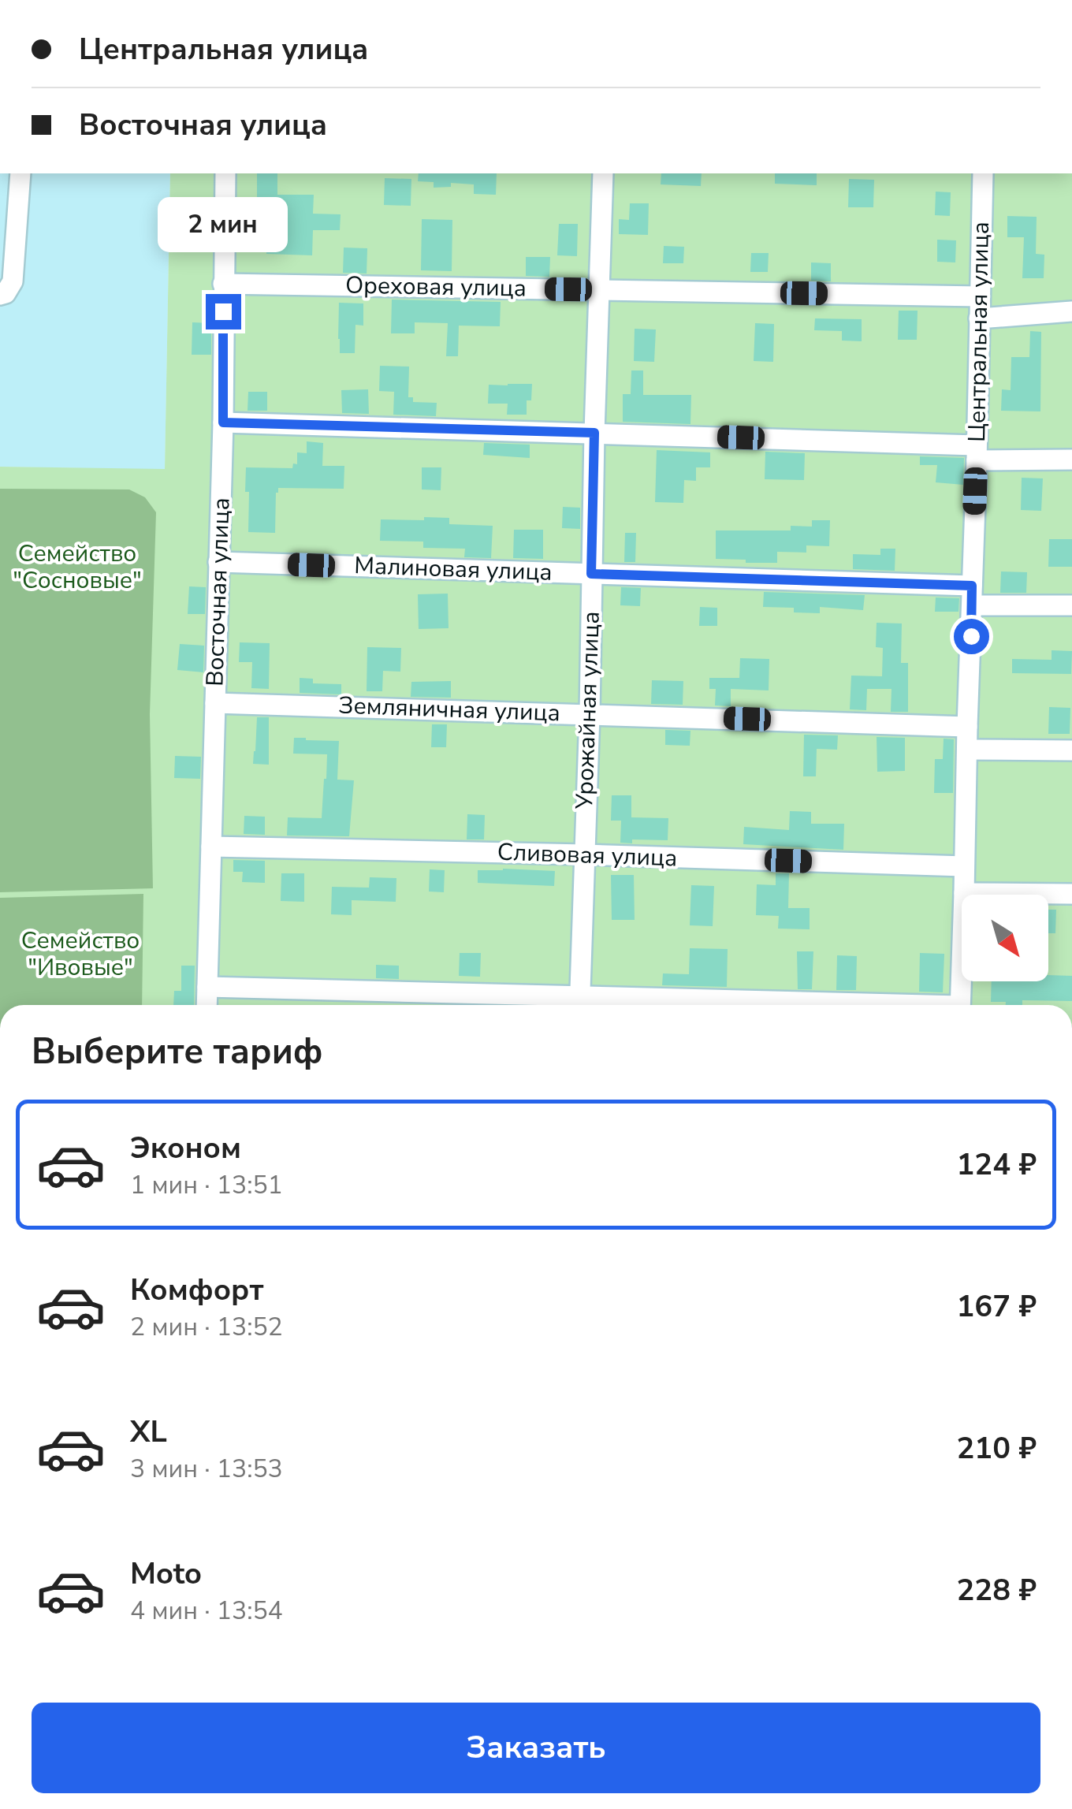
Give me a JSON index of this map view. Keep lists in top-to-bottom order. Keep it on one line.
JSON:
{"streets":{"street":["Ореховая улица","Центральная улица","Малиновая улица","Восточная улица","Земляничная улица","Урожайная улица","Сливовая улица"]},"crossings":[["Ореховая улица","Центральная улица"],["Ореховая улица","Восточная улица"],["Ореховая улица","Урожайная улица"],["Центральная улица","Малиновая улица"],["Центральная улица","Земляничная улица"],["Центральная улица","Сливовая улица"],["Малиновая улица","Восточная улица"],["Малиновая улица","Урожайная улица"],["Восточная улица","Земляничная улица"],["Восточная улица","Сливовая улица"],["Земляничная улица","Урожайная улица"],["Урожайная улица","Сливовая улица"]],"parks":["Семейство \"Сосновые\"","Семейство \"Ивовые\""],"north":"bottom right","page":{"banner":["Центральная улица","Восточная улица"],"bubble":"2 мин","heading":"Выберите тариф","list":[{"name":"Эконом","note":"1 мин · 13:51","value":"124 ₽"},{"name":"Комфорт","note":"2 мин · 13:52","value":"167 ₽"},{"name":"XL","note":"3 мин · 13:53","value":"210 ₽"},{"name":"Moto","note":"4 мин · 13:54","value":"228 ₽"}],"buttons":"Заказать"}}
